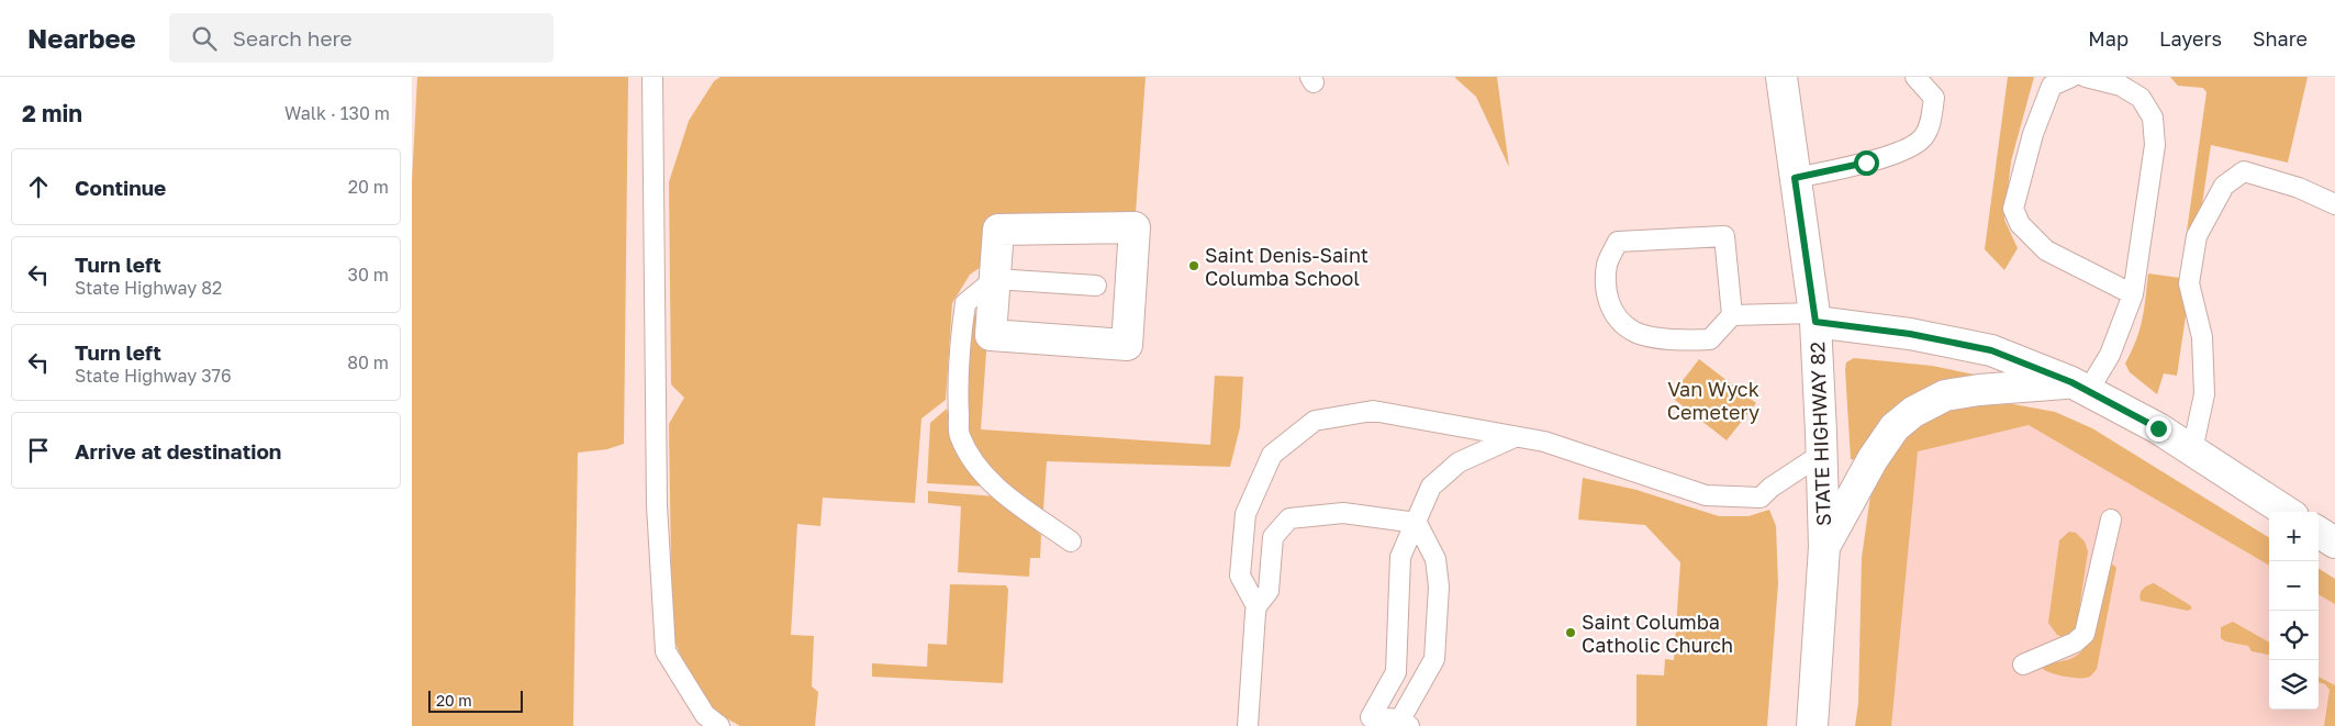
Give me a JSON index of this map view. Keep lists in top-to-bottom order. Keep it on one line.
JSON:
{"streets":{"main road":["STATE HIGHWAY 82"]},"parks":["Van Wyck Cemetery"],"places":["Saint Denis-Saint Columba School","Saint Columba Catholic Church"],"scale_bar":"20 m","page":{"header":"Nearbee","search":"Search here","nav":["Map","Layers","Share"],"heading":["2 min","Walk · 130 m"],"list":[["Continue","20 m"],["Turn left","State Highway 82","30 m"],["Turn left","State Highway 376","80 m"],"Arrive at destination"],"map_buttons":["+","−"],"scale":"20 m"}}
